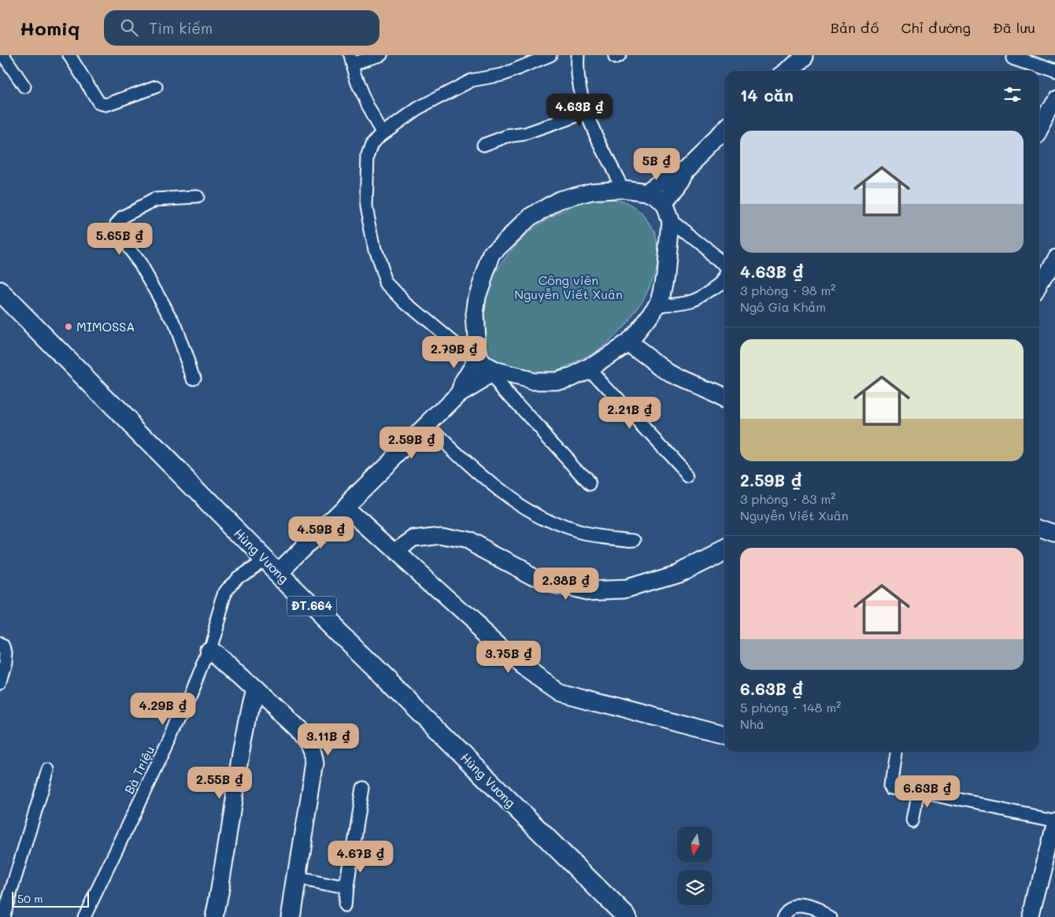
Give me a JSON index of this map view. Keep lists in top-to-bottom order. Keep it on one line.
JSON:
{"streets":{"main road":["Hùng Vương","ĐT.664"],"street":["Bà Triệu"]},"crossings":[["Hùng Vương","Bà Triệu"]],"parks":["Công viên Nguyễn Viết Xuân"],"places":["MIMOSSA"],"scale_bar":"50 m","north":"bottom","page":{"header":"Homiq","search":"Tìm kiếm","nav":["Bản đồ","Chỉ đường","Đã lưu"],"heading":"14 căn","price":["4.63B ₫","5B ₫","5.65B ₫","2.79B ₫","2.21B ₫","2.59B ₫","4.59B ₫","2.38B ₫","3.75B ₫","4.29B ₫","3.11B ₫","2.55B ₫","6.63B ₫","4.67B ₫"],"list":[{"name":"4.63B ₫","note":"3 phòng · 98 m² · Ngô Gia Khảm"},{"name":"2.59B ₫","note":"3 phòng · 83 m² · Nguyễn Viết Xuân"},{"name":"6.63B ₫","note":"5 phòng · 148 m² · Nhà"}],"scale":"50 m"}}
